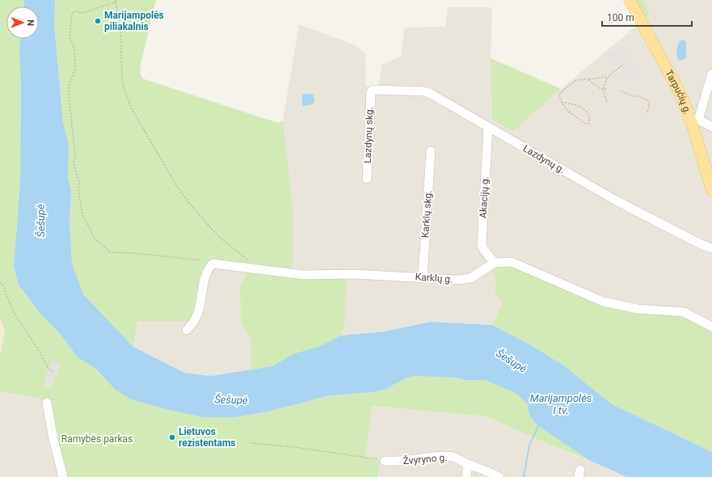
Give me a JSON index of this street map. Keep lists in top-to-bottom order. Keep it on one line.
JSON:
{"streets":{"main road":["Tarpučių g."],"street":["Lazdynų skg.","Lazdynų g.","Akacijų g.","Karklų skg.","Karklų g.","Žvyryno g."]},"crossings":[["Lazdynų skg.","Lazdynų g."],["Lazdynų g.","Akacijų g."],["Akacijų g.","Karklų g."],["Karklų skg.","Karklų g."]],"water":["Šešupė","Marijampolės I tv."],"parks":["Ramybės parkas"],"places":["Marijampolės piliakalnis","Lietuvos rezistentams"],"scale_bar":"100 m","north":"right"}
